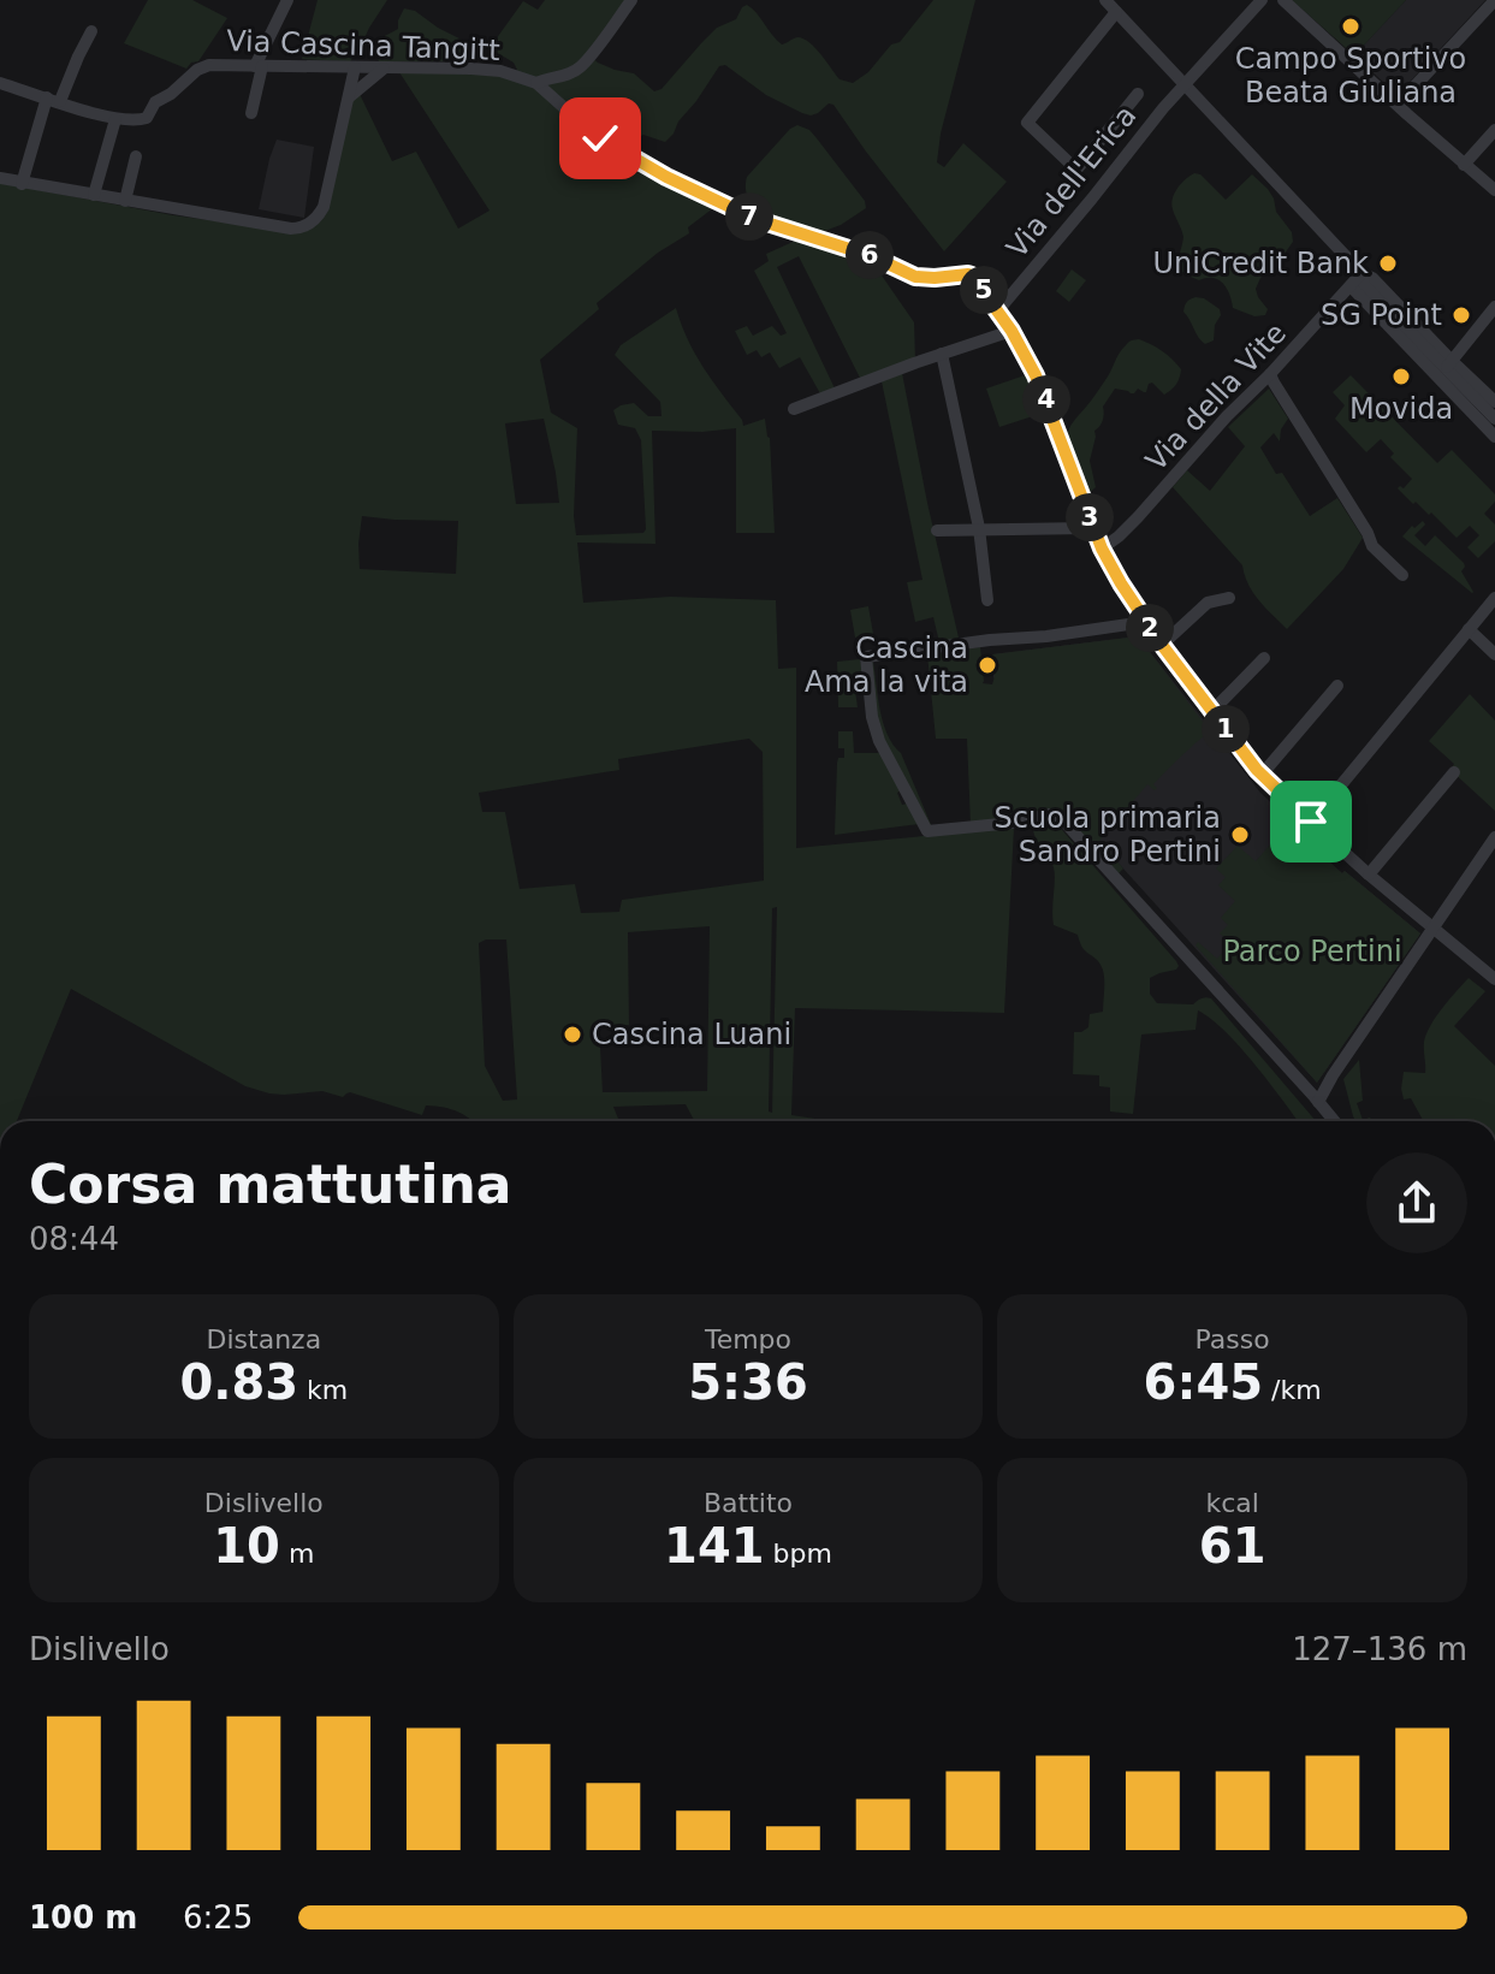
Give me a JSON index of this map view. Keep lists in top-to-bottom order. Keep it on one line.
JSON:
{"streets":{"street":["Via Cascina Tangitt","Via dell'Erica","Via della Vite"]},"crossings":[["Via Cascina Tangitt","Via dell'Erica"]],"parks":["Parco Pertini"],"places":["Campo Sportivo Beata Giuliana","UniCredit Bank","SG Point","Movida","Cascina Ama la vita","Scuola primaria Sandro Pertini","Cascina Luani"],"page":{"pins":["7","6","5","4","3","2","1"],"heading":["Corsa mattutina","08:44"],"stats":[["Distanza","0.83 km"],["Tempo","5:36"],["Passo","6:45 /km"],["Dislivello","10 m"],["Battito","141 bpm"],["kcal","61"]],"chart":["Dislivello","127–136 m"],"list":[{"name":"100 m","note":"6:25"}]}}
